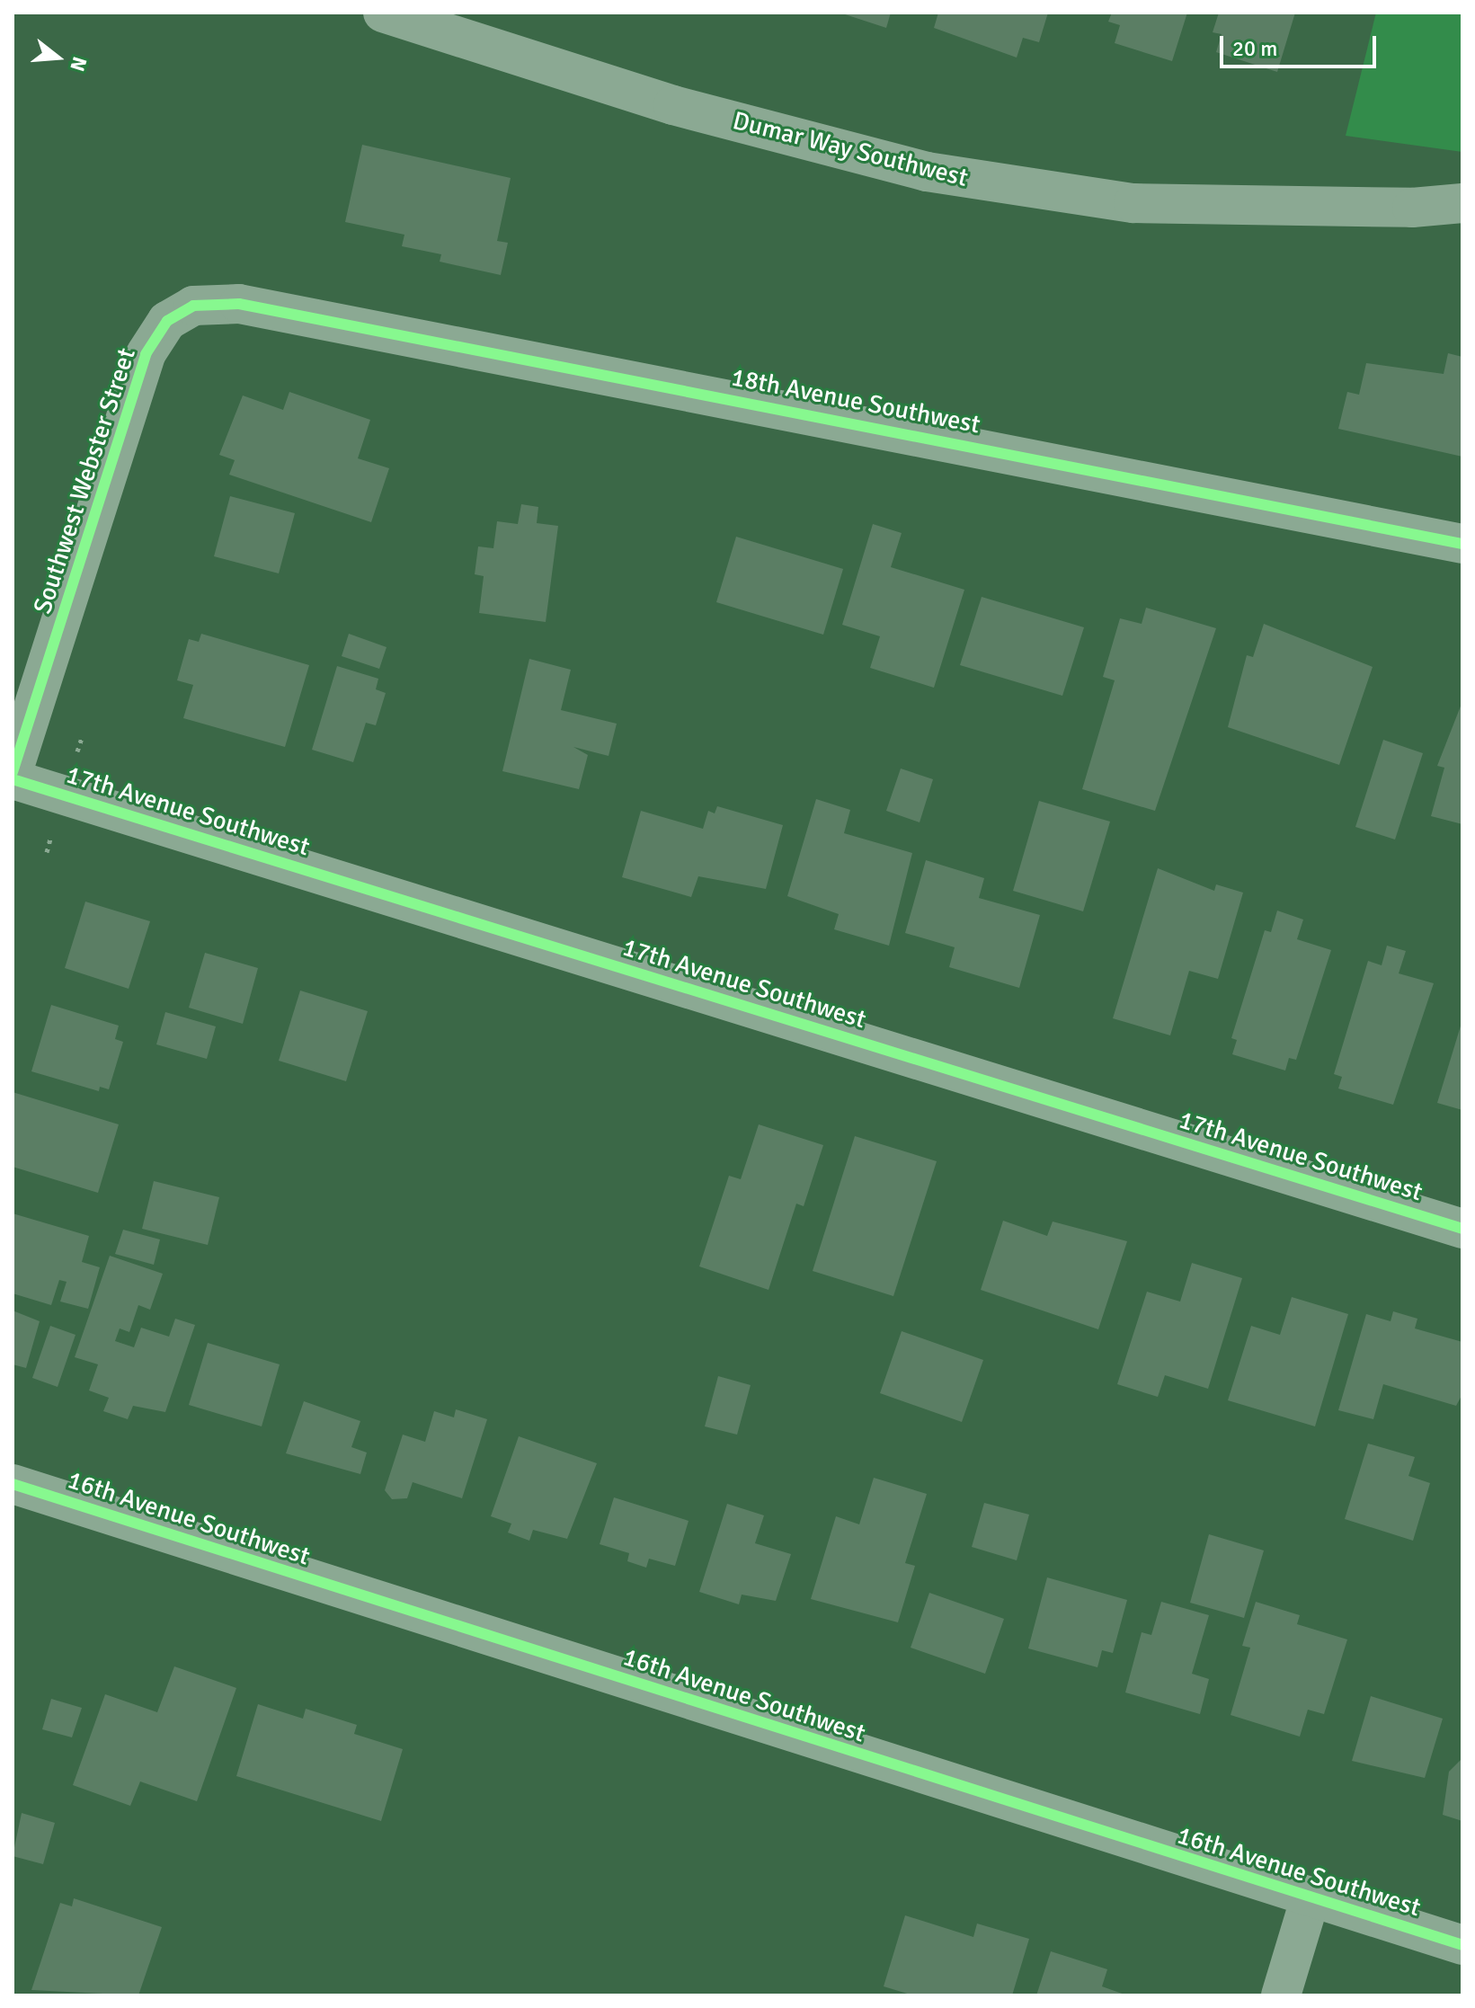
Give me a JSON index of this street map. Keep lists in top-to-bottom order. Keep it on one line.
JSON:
{"streets":{"street":["Dumar Way Southwest","18th Avenue Southwest","Southwest Webster Street","17th Avenue Southwest","16th Avenue Southwest"]},"crossings":[["18th Avenue Southwest","Southwest Webster Street"]],"scale_bar":"20 m","north":"right"}
